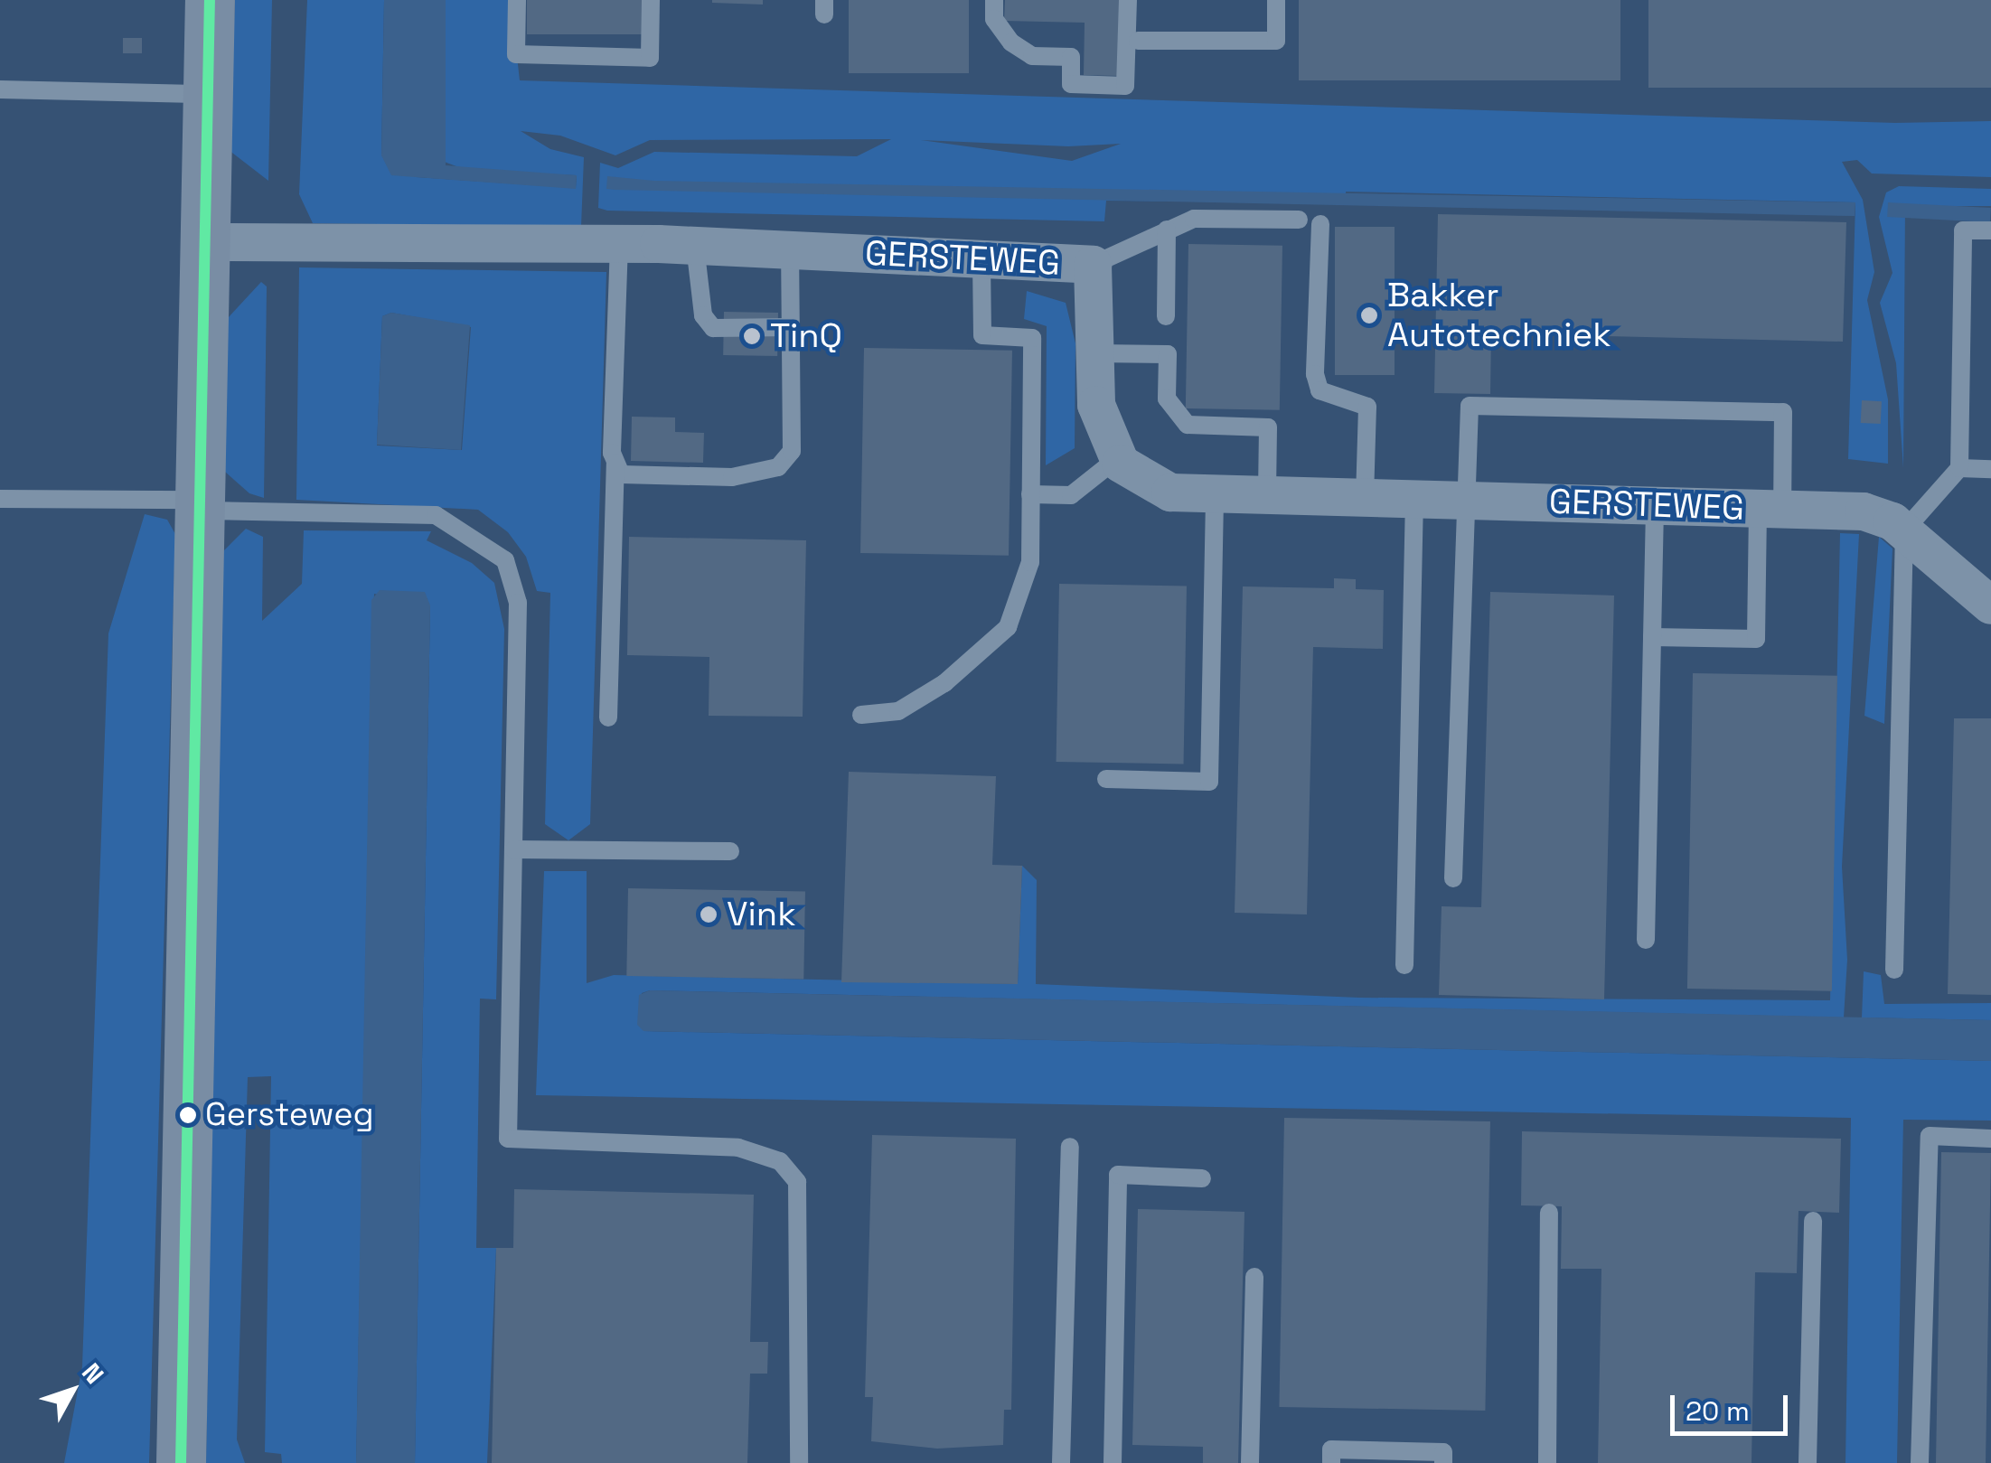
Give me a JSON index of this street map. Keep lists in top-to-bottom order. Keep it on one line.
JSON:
{"streets":{"street":["GERSTEWEG"]},"places":["Bakker Autotechniek","TinQ","Vink","Gersteweg"],"scale_bar":"20 m","north":"top right"}
